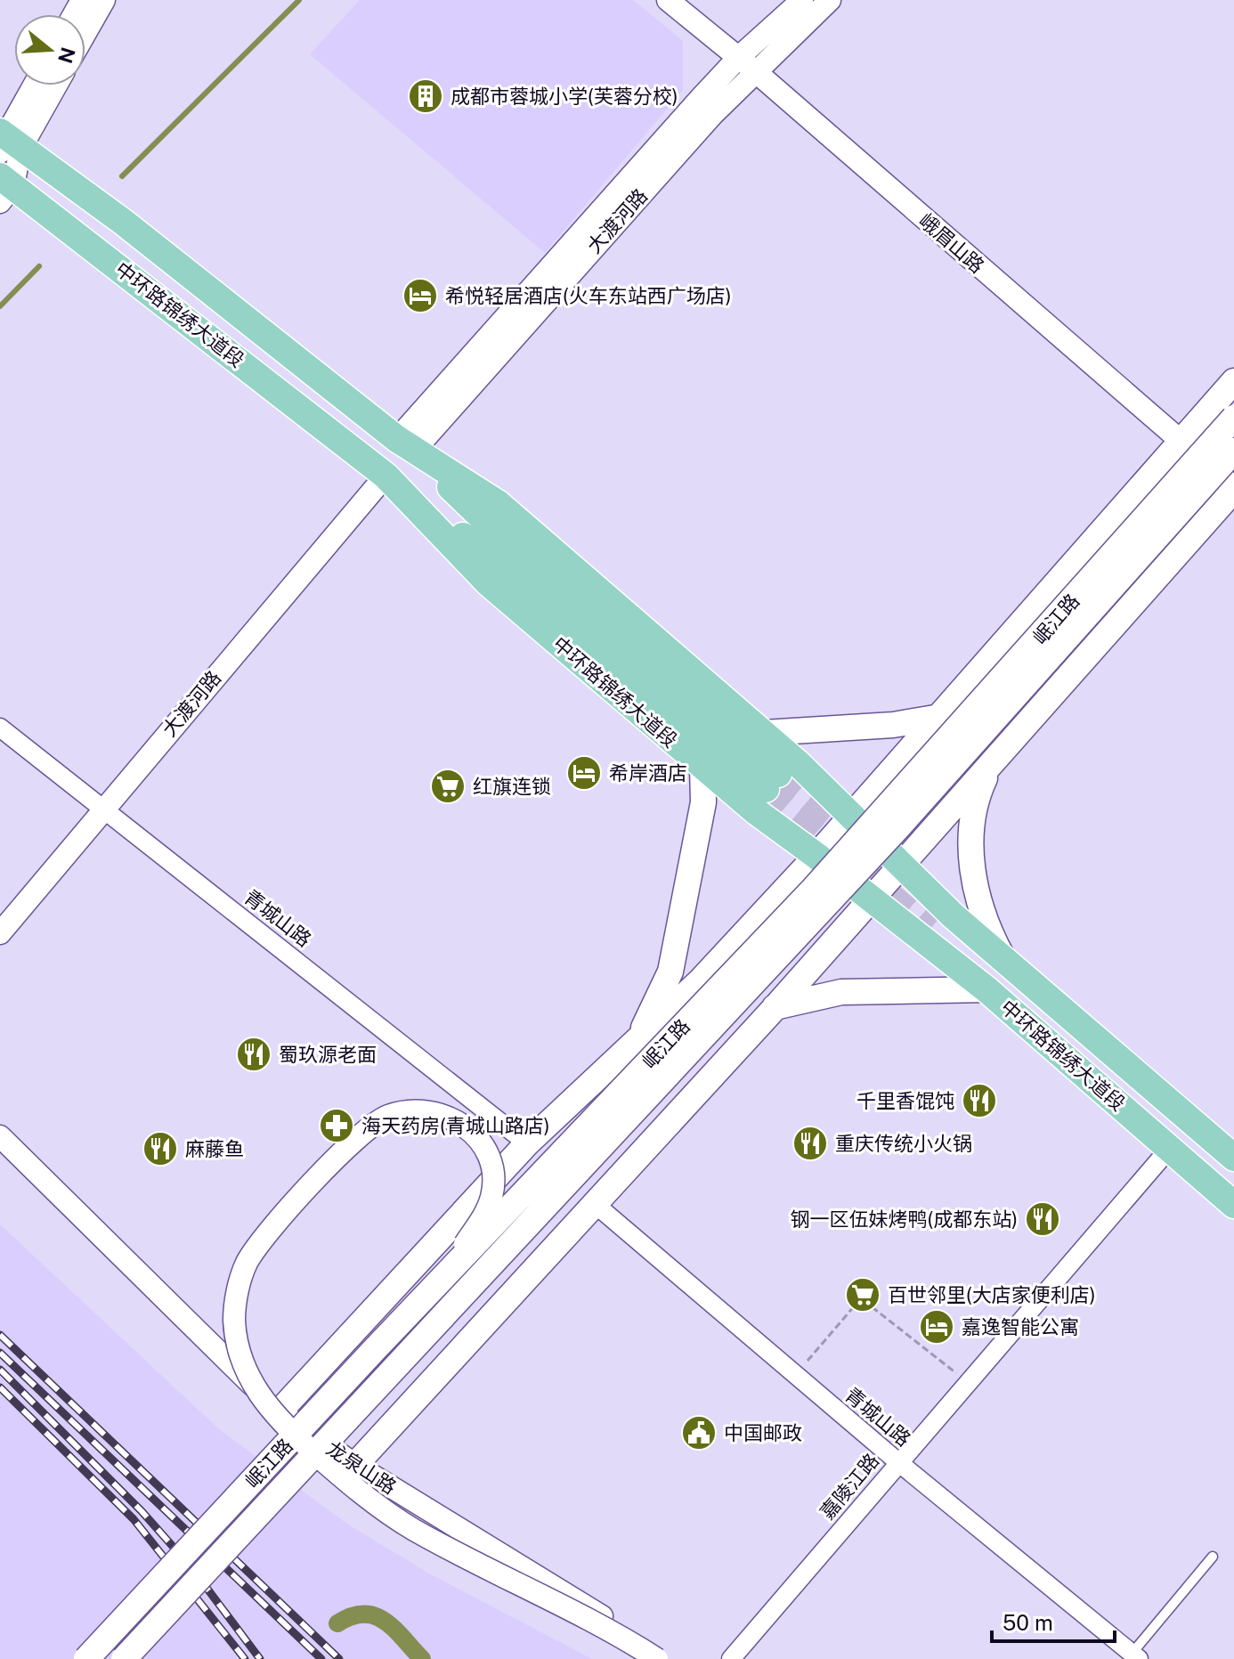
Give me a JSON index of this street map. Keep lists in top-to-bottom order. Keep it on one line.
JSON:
{"streets":{"main road":["中环路锦绣大道段","岷江路"],"street":["大渡河路","峨眉山路","青城山路","龙泉山路","嘉陵江路"]},"crossings":[["大渡河路","峨眉山路"],["大渡河路","中环路锦绣大道段"],["大渡河路","青城山路"],["峨眉山路","岷江路"],["中环路锦绣大道段","岷江路"],["中环路锦绣大道段","嘉陵江路"],["岷江路","青城山路"],["岷江路","龙泉山路"],["青城山路","嘉陵江路"]],"places":{"building":["成都市蓉城小学(芙蓉分校)"],"hotel":["希悦轻居酒店(火车东站西广场店)","希岸酒店","嘉逸智能公寓"],"supermarket":["红旗连锁","百世邻里(大店家便利店)"],"restaurant":["蜀玖源老面","千里香馄饨","重庆传统小火锅","麻藤鱼","钢一区伍妹烤鸭(成都东站)"],"pharmacy":["海天药房(青城山路店)"],"public building":["中国邮政"]},"scale_bar":"50 m","north":"right"}
